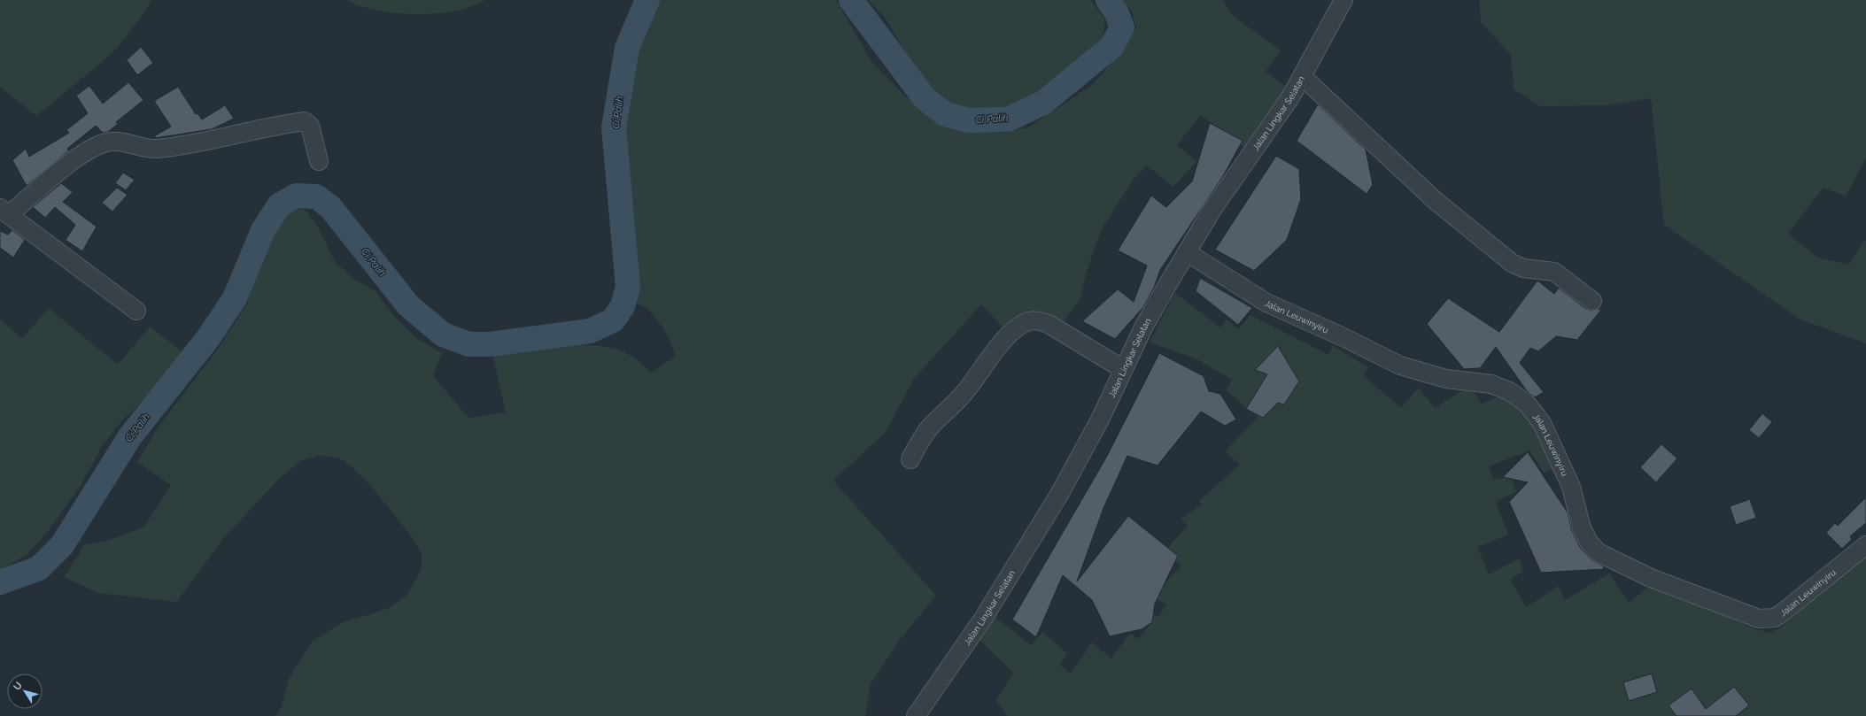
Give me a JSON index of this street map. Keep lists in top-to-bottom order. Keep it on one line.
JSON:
{"streets":{"street":["Jalan Lingkar Selatan","Jalan Leuwinyiru"]},"crossings":[["Jalan Lingkar Selatan","Jalan Leuwinyiru"]],"water":["Ci Palih"],"north":"top left"}
